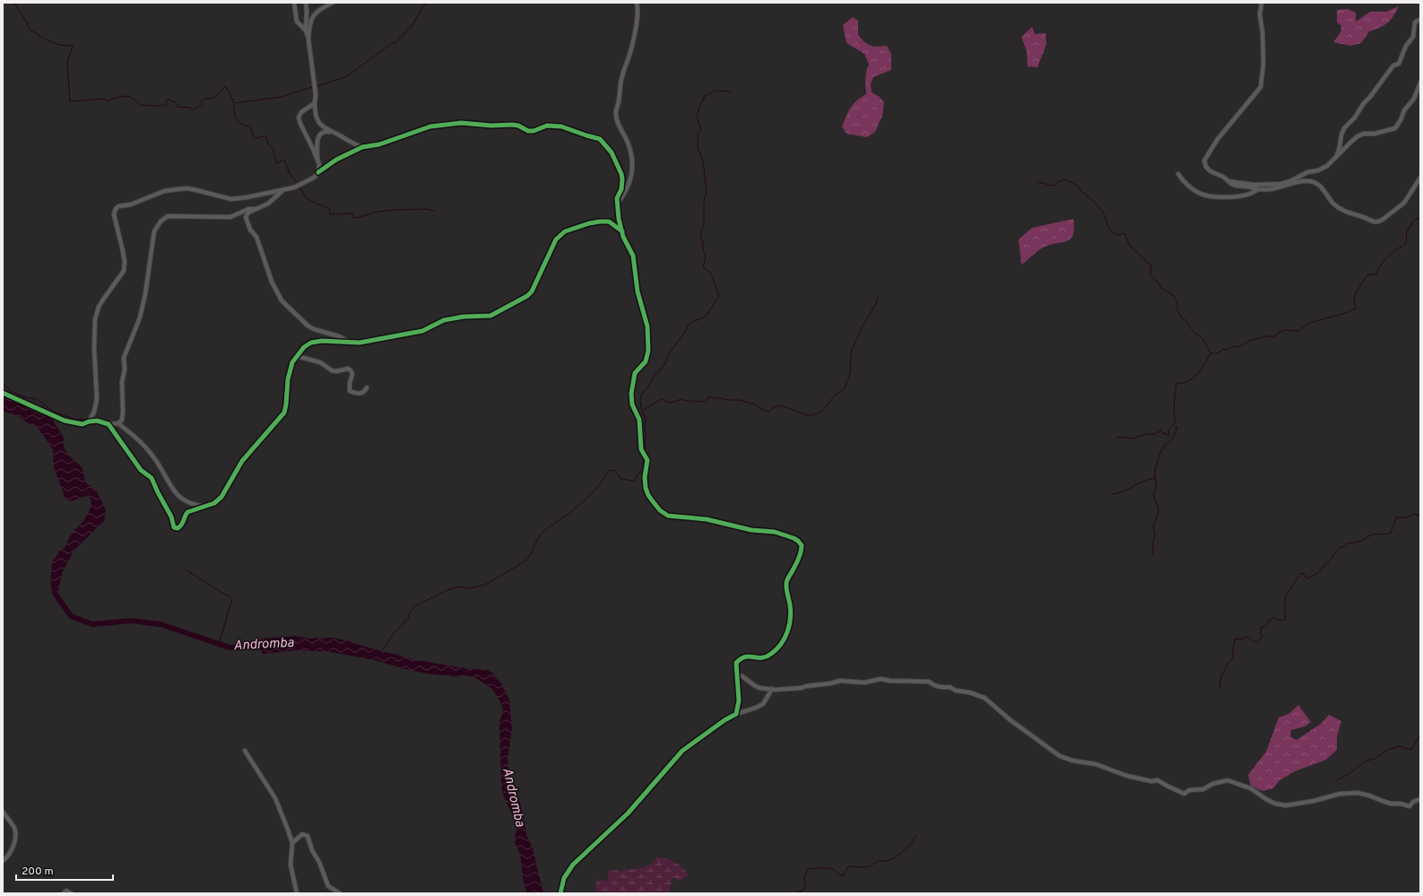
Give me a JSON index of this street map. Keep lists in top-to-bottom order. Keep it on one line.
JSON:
{"water":["Andromba"],"scale_bar":"200 m"}
